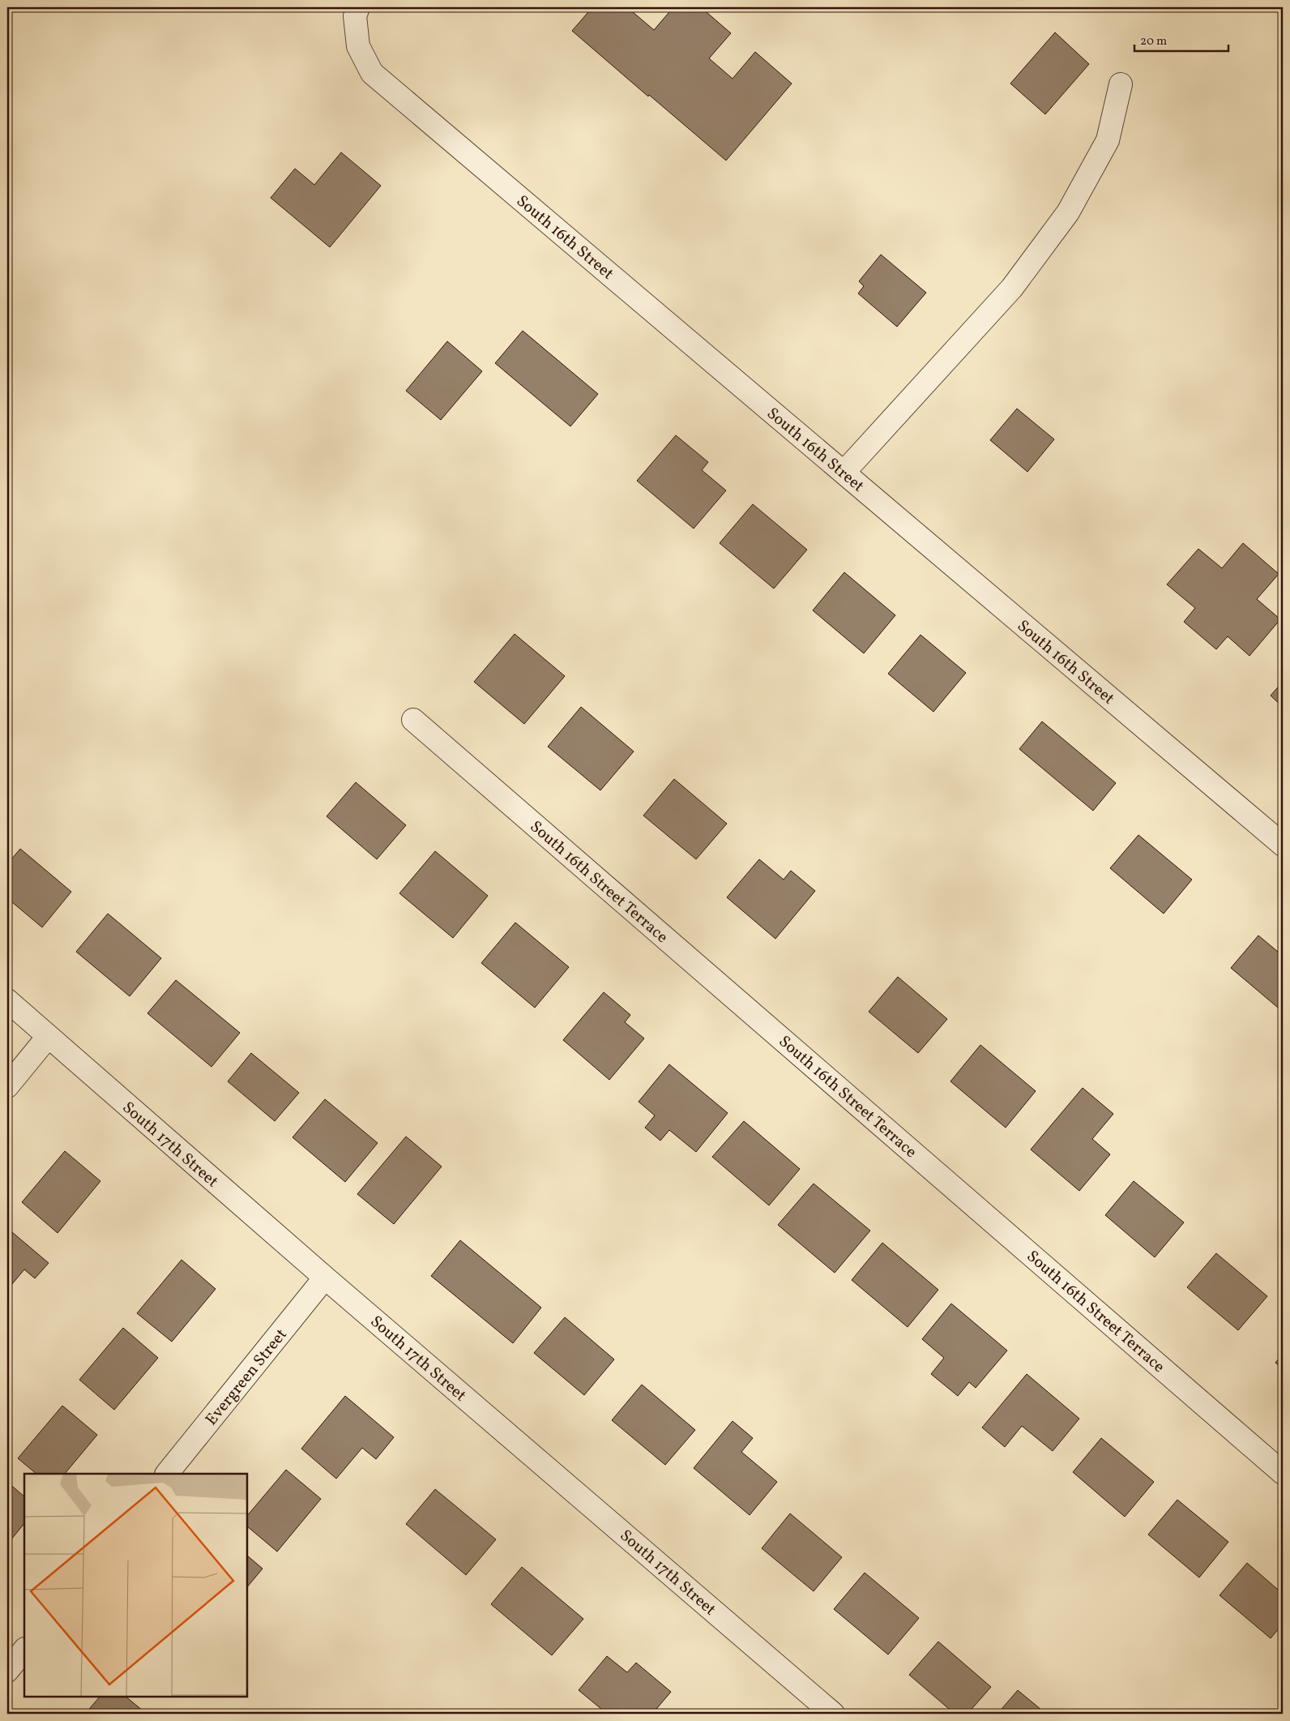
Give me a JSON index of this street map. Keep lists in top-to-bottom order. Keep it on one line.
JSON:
{"streets":{"street":["South 16th Street","South 16th Street Terrace","South 17th Street","Evergreen Street"]},"crossings":[["South 17th Street","Evergreen Street"]],"scale_bar":"20 m"}
